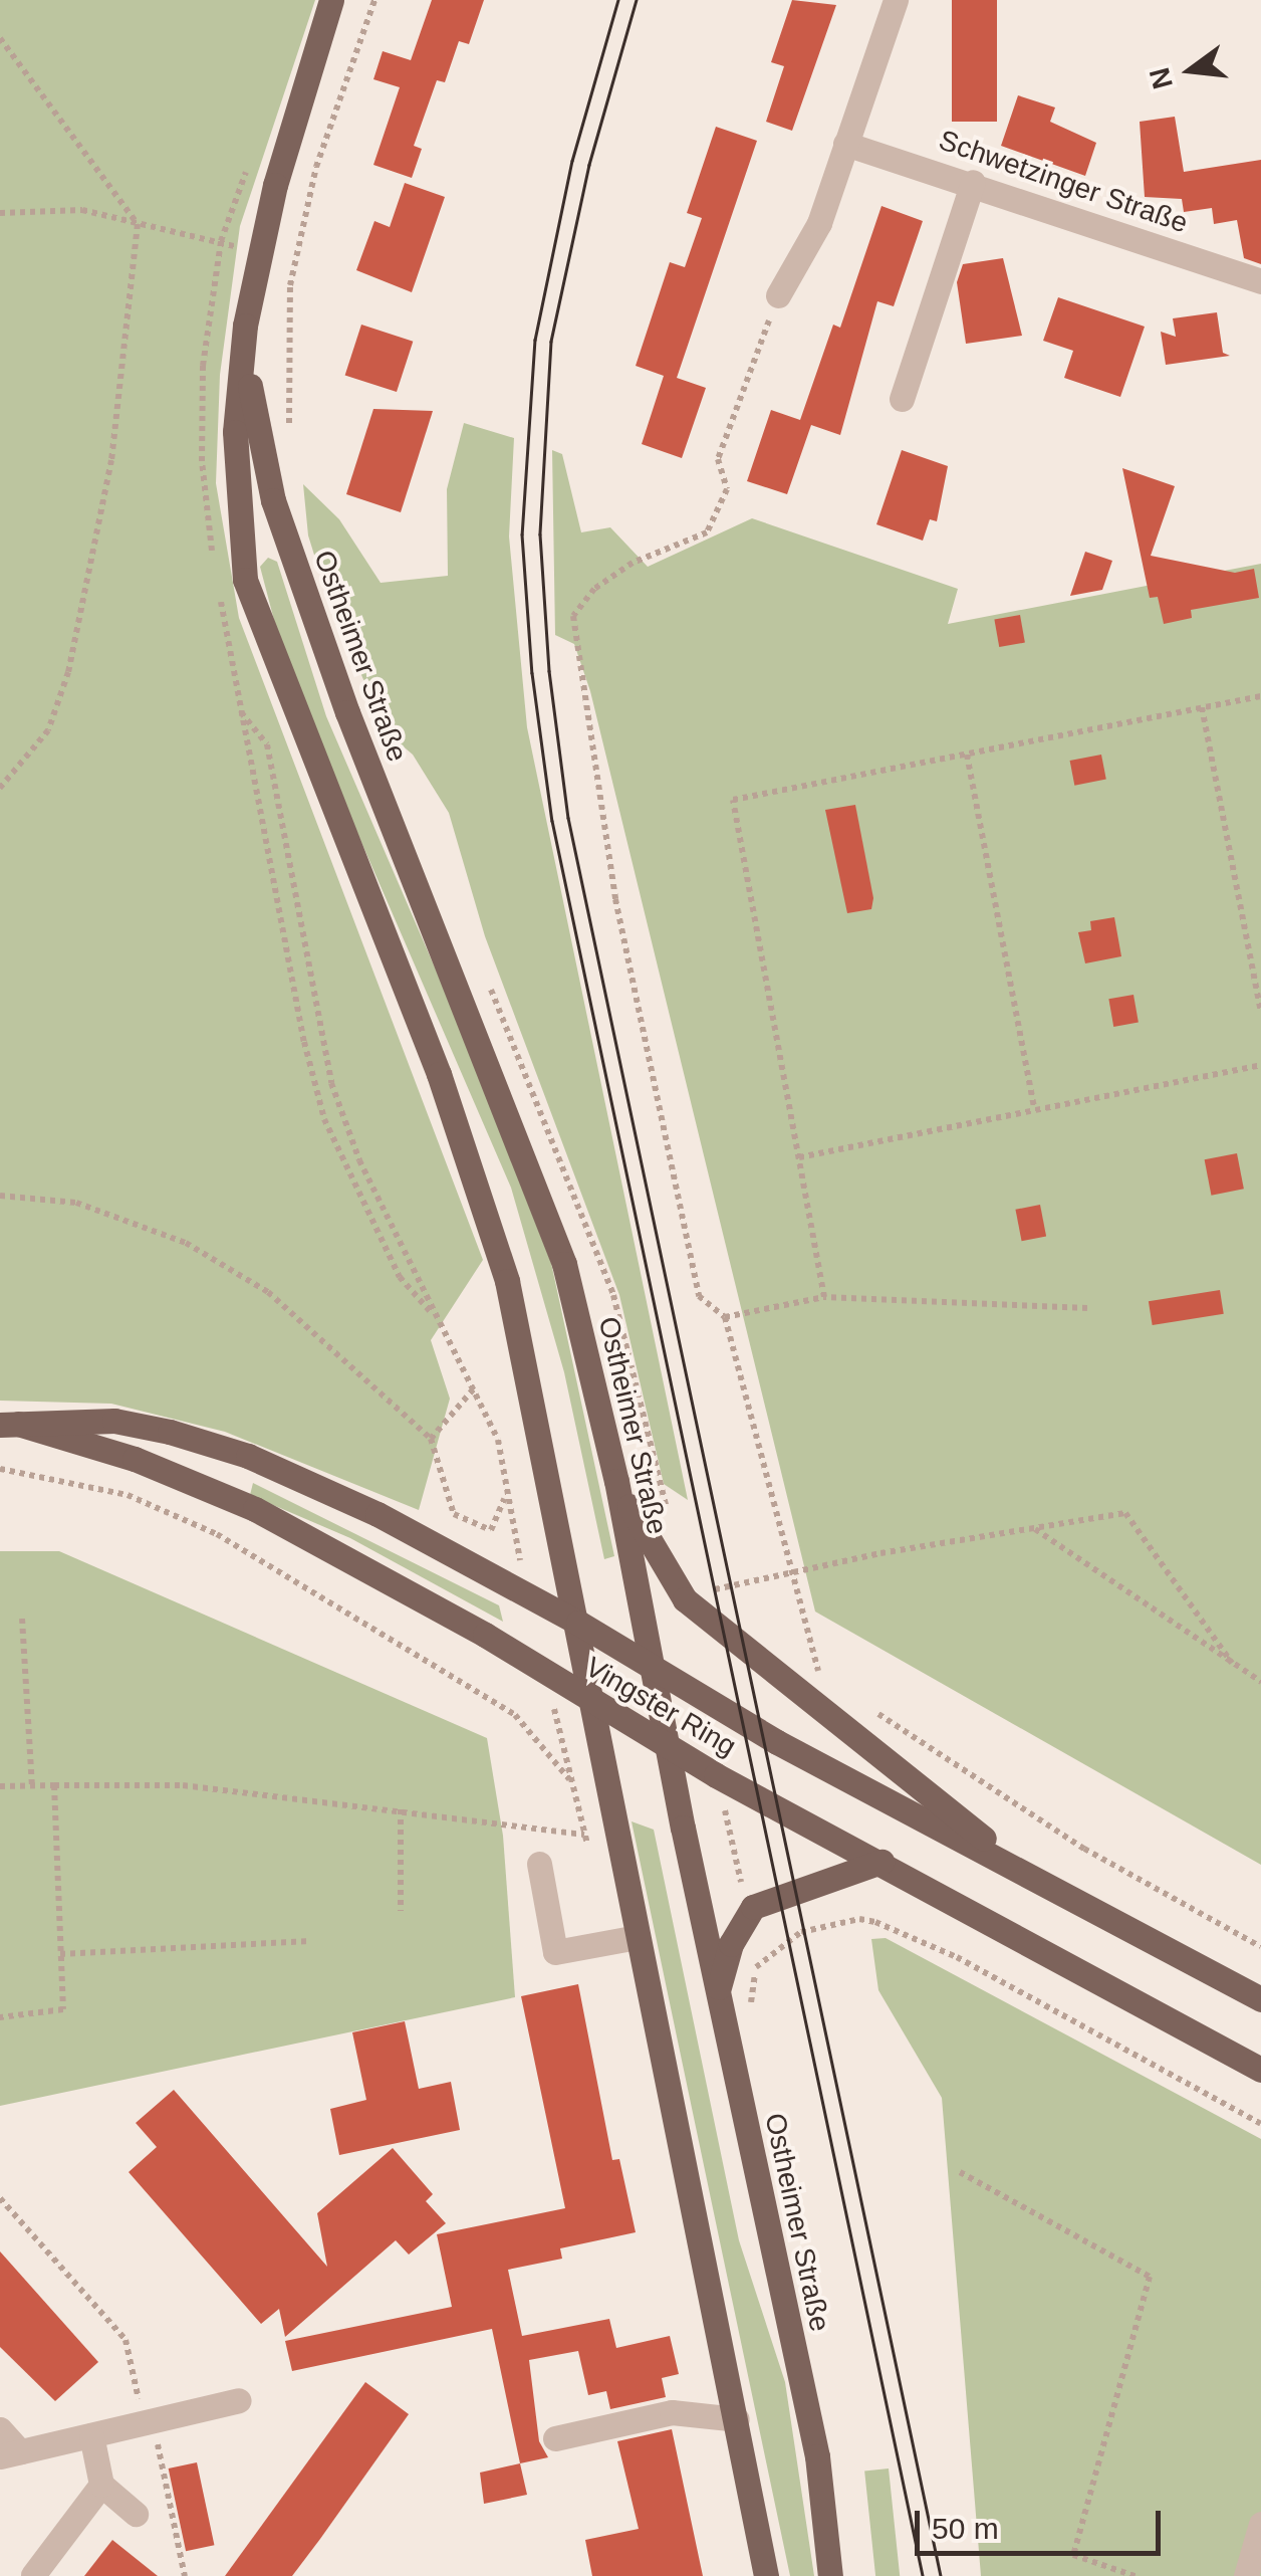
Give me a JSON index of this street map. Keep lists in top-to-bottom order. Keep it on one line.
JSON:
{"streets":{"main road":["Ostheimer Straße","Vingster Ring"],"street":["Schwetzinger Straße"]},"crossings":[["Ostheimer Straße","Vingster Ring"]],"scale_bar":"50 m","north":"left"}
